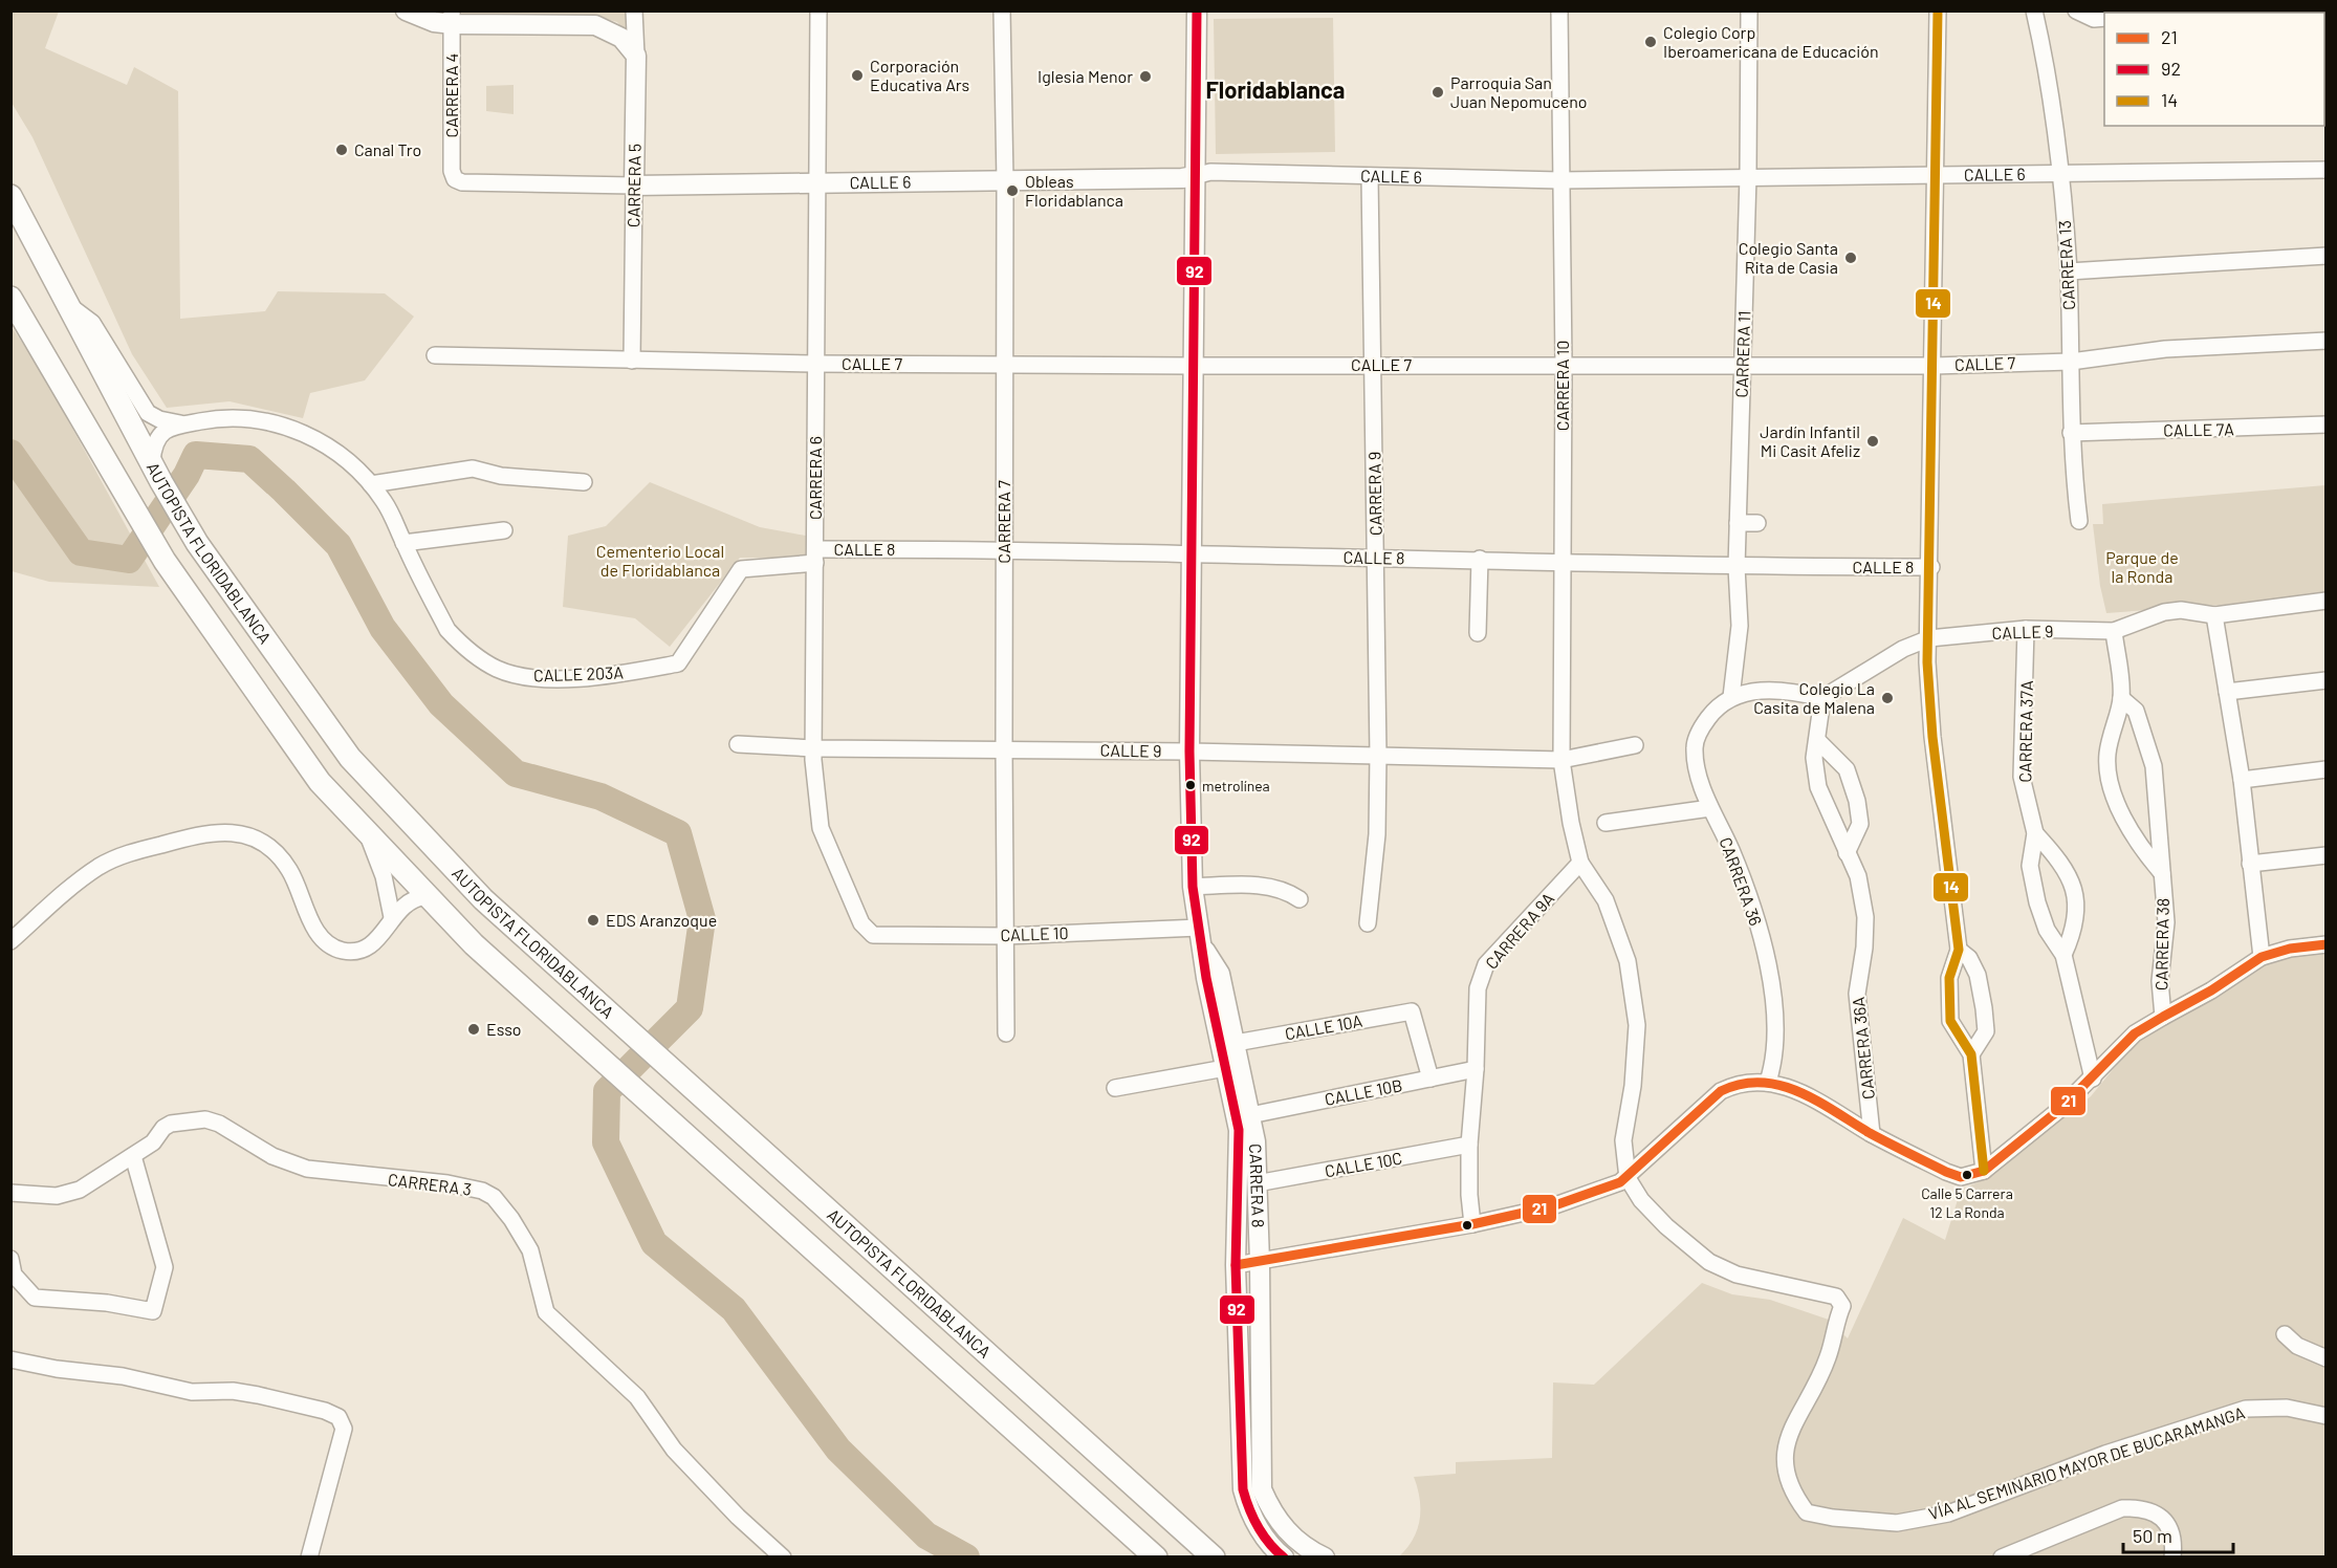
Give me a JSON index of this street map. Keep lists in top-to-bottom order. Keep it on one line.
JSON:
{"streets":{"highway":["AUTOPISTA FLORIDABLANCA"],"main road":["CALLE 6","CARRERA 5","CARRERA 8"],"street":["CARRERA 4","CARRERA 13","CARRERA 11","CALLE 7","CARRERA 10","CALLE 7A","CARRERA 6","CARRERA 9","CARRERA 7","CALLE 8","CALLE 9","CALLE 203A","CARRERA 37A","CARRERA 36","CARRERA 9A","CALLE 10","CARRERA 38","CALLE 10A","CARRERA 36A","CALLE 10B","CALLE 10C","CARRERA 3","VÍA AL SEMINARIO MAYOR DE BUCARAMANGA"]},"crossings":[["CARRERA 4","CALLE 6"],["CALLE 6","CARRERA 5"],["CALLE 6","CARRERA 13"],["CALLE 6","CARRERA 11"],["CALLE 6","CARRERA 10"],["CALLE 6","CARRERA 6"],["CALLE 6","CARRERA 9"],["CALLE 6","CARRERA 7"],["CALLE 6","CARRERA 8"],["CARRERA 5","CALLE 7"],["CARRERA 13","CALLE 7"],["CARRERA 13","CALLE 7A"],["CARRERA 11","CALLE 7"],["CARRERA 11","CALLE 8"],["CARRERA 11","CARRERA 36"],["CALLE 7","CARRERA 10"],["CALLE 7","CARRERA 6"],["CALLE 7","CARRERA 9"],["CALLE 7","CARRERA 7"],["CALLE 7","CARRERA 8"],["CARRERA 10","CALLE 8"],["CARRERA 10","CALLE 9"],["CARRERA 6","CALLE 8"],["CARRERA 6","CALLE 9"],["CARRERA 6","CALLE 10"],["CARRERA 9","CALLE 8"],["CARRERA 9","CALLE 9"],["CARRERA 7","CALLE 8"],["CARRERA 7","CALLE 9"],["CARRERA 7","CALLE 10"],["CALLE 8","CALLE 203A"],["CALLE 8","CARRERA 8"],["CALLE 9","CARRERA 37A"],["CALLE 9","CARRERA 38"],["CALLE 9","CARRERA 36A"],["CALLE 9","CARRERA 8"],["CARRERA 9A","CALLE 10B"],["CARRERA 9A","CALLE 10C"],["CALLE 10","CARRERA 8"],["CALLE 10A","CALLE 10B"],["CALLE 10A","CARRERA 8"],["CALLE 10B","CARRERA 8"],["CALLE 10C","CARRERA 8"]],"districts":["Floridablanca"],"parks":["Cementerio Local de Floridablanca","Parque de la Ronda"],"places":["Colegio Corp Iberoamericana de Educación","Corporación Educativa Ars","Iglesia Menor","Parroquia San Juan Nepomuceno","Canal Tro","Obleas Floridablanca","Colegio Santa Rita de Casia","Jardín Infantil Mi Casit Afeliz","Colegio La Casita de Malena","metrolínea","EDS Aranzoque","Esso","Calle 5 Carrera 12 La Ronda"],"lines":["transit line 92","transit line 14","transit line 21"],"legend":["21","92","14"],"scale_bar":"50 m"}
